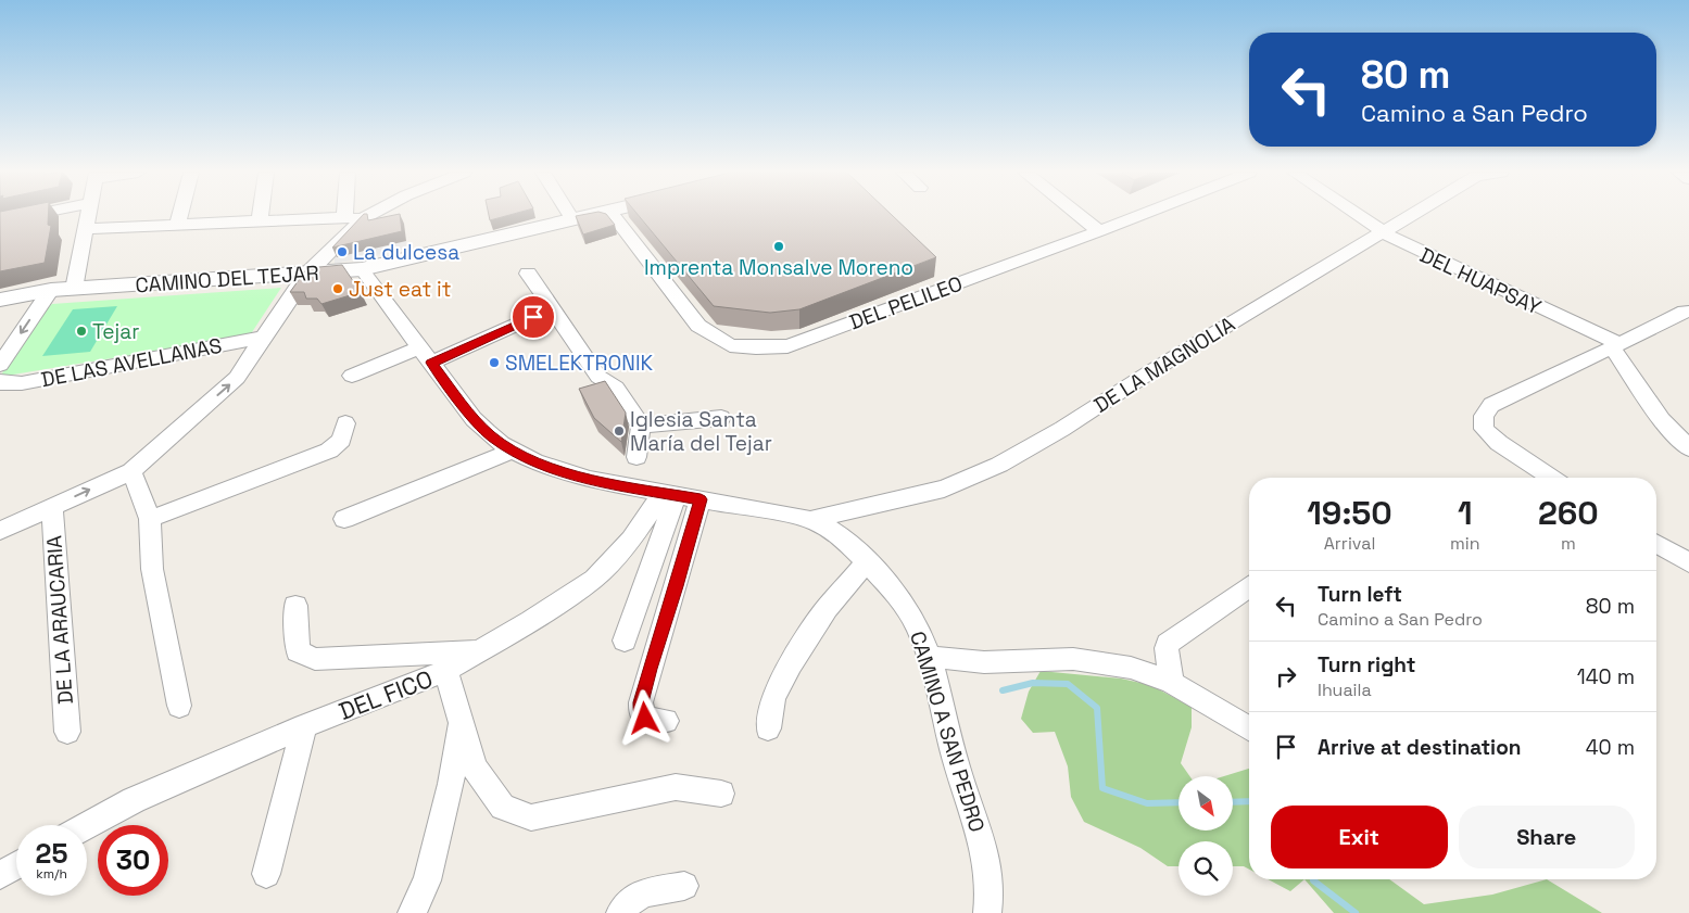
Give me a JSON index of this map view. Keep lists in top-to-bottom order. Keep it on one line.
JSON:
{"streets":{"street":["CAMINO DEL TEJAR","DEL HUAPSAY","DEL PELILEO","DE LAS AVELLANAS","DE LA MAGNOLIA","DE LA ARAUCARIA","DEL FICO","CAMINO A SAN PEDRO"]},"crossings":[["CAMINO DEL TEJAR","CAMINO A SAN PEDRO"],["DEL HUAPSAY","DE LA MAGNOLIA"],["DE LA MAGNOLIA","CAMINO A SAN PEDRO"],["DEL FICO","CAMINO A SAN PEDRO"]],"places":["Imprenta Monsalve Moreno","La dulcesa","Just eat it","Tejar","SMELEKTRONIK","Iglesia Santa María del Tejar"],"north":"bottom right","page":{"turn":["80 m","Camino a San Pedro"],"eta":["19:50","Arrival","1","min","260","m"],"list":[{"name":"Turn left","note":"Camino a San Pedro","value":"80 m"},{"name":"Turn right","note":"Ihuaila","value":"140 m"},{"name":"Arrive at destination","value":"40 m"}],"buttons":["Exit","Share"],"speed":"25 km/h","limit":"30"}}
